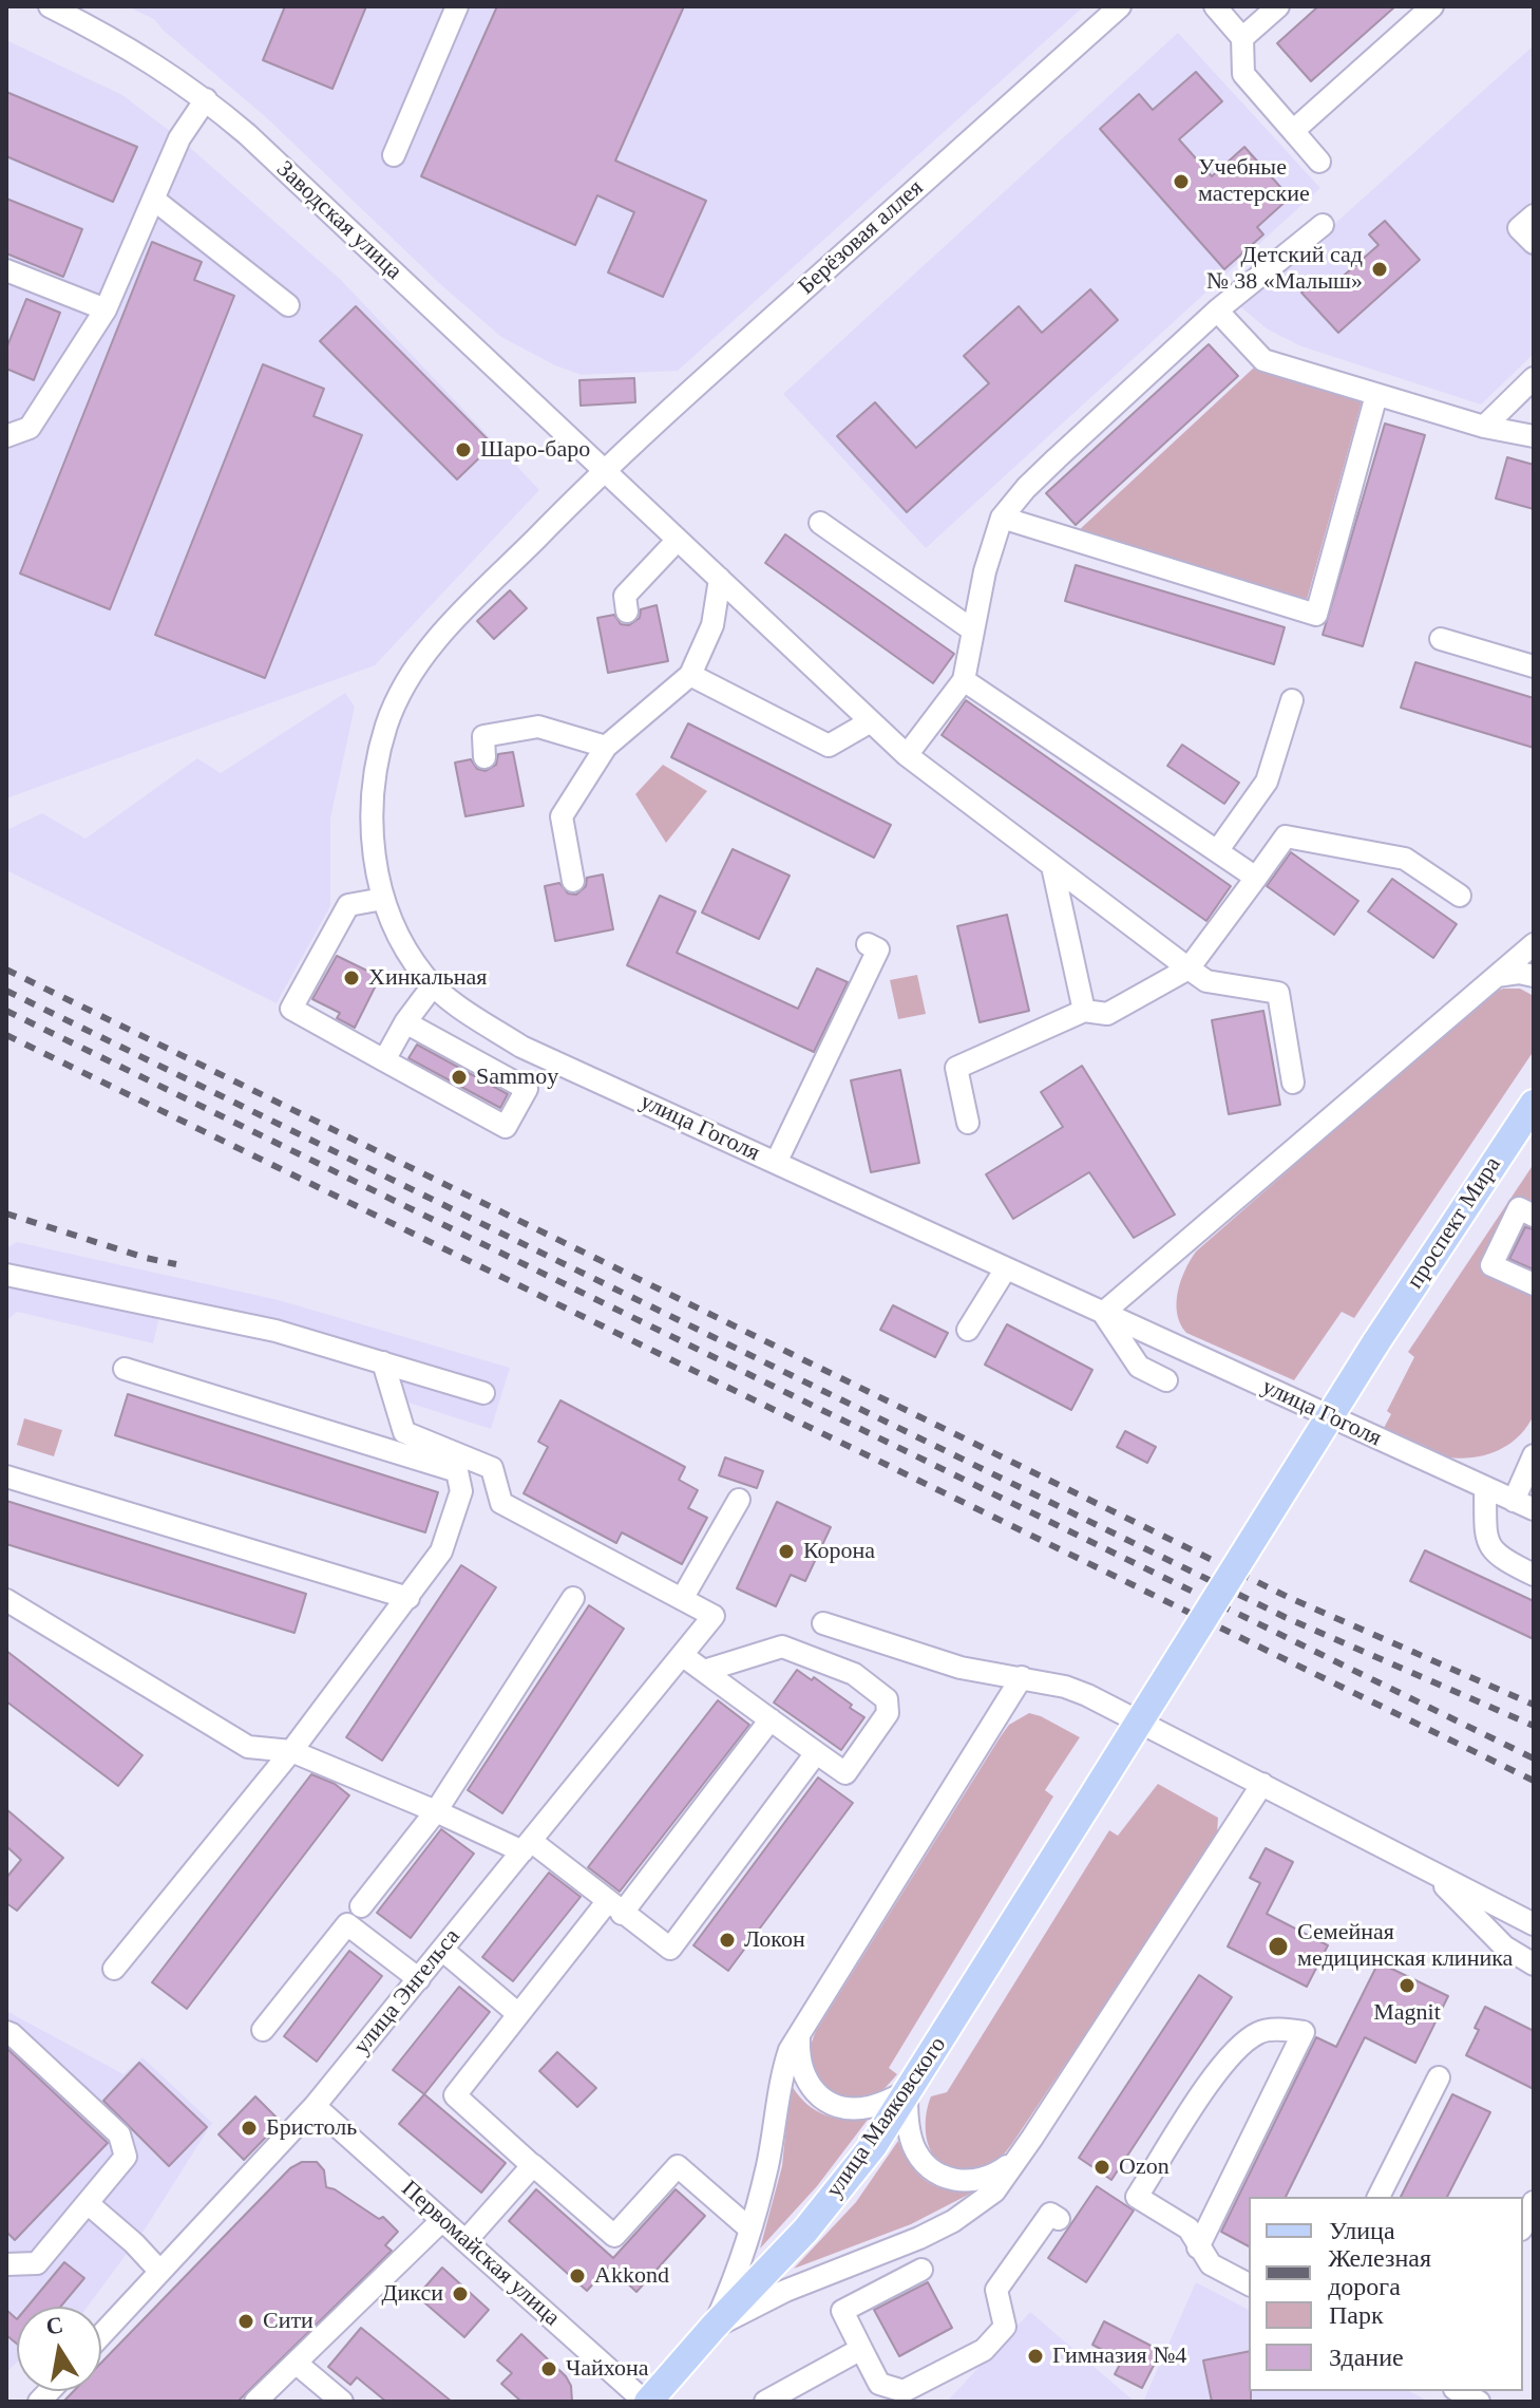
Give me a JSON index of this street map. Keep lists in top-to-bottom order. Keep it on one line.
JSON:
{"streets":{"main road":["проспект Мира","улица Маяковского"],"street":["Заводская улица","Берёзовая аллея","улица Гоголя","улица Энгельса","Первомайская улица"]},"crossings":[["Заводская улица","Берёзовая аллея"],["Заводская улица","улица Гоголя"],["Берёзовая аллея","улица Гоголя"],["проспект Мира","улица Маяковского"],["улица Энгельса","Первомайская улица"],["улица Маяковского","Первомайская улица"]],"places":["Учебные мастерские","Детский сад № 38 «Малыш»","Шаро-баро","Хинкальная","Sammoy","Корона","Локон","Семейная медицинская клиника","Magnit","Бристоль","Ozon","Akkond","Дикси","Сити","Гимназия №4","Чайхона"],"legend":["Улица","Железная дорога","Парк","Здание"],"north":"top"}
